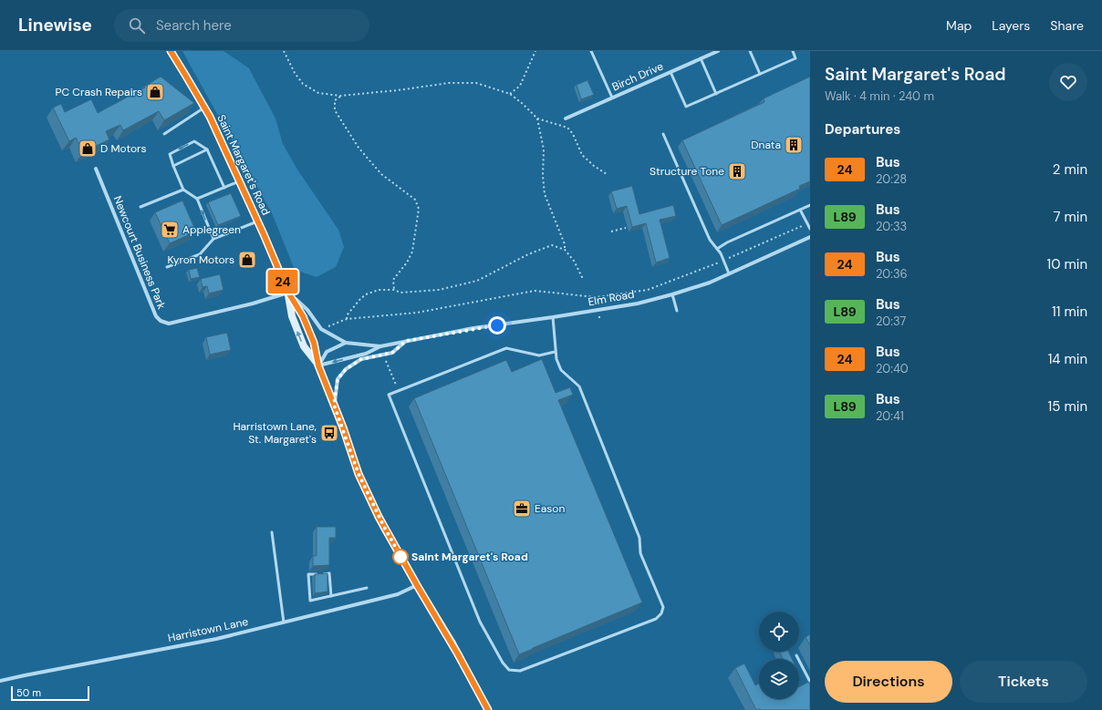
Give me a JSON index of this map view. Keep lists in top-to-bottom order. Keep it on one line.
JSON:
{"streets":{"main road":["Saint Margaret's Road"],"street":["Birch Drive","Newcourt Business Park","Elm Road","Harristown Lane"]},"crossings":[["Saint Margaret's Road","Newcourt Business Park"],["Saint Margaret's Road","Elm Road"],["Saint Margaret's Road","Harristown Lane"],["Newcourt Business Park","Elm Road"]],"places":{"shop":["PC Crash Repairs","D Motors","Kyron Motors"],"building":["Dnata","Structure Tone"],"supermarket":["Applegreen"],"bus stop":["Harristown Lane, St. Margaret's"],"office":["Eason"],"other":["Saint Margaret's Road"]},"lines":["bus line 24"],"scale_bar":"50 m","page":{"header":"Linewise","search":"Search here","nav":["Map","Layers","Share"],"on_map":"24","heading":[["Saint Margaret's Road","Walk · 4 min · 240 m"],"Departures"],"list":[{"mark":"24","name":"Bus","note":"20:28","value":"2 min"},{"mark":"L89","name":"Bus","note":"20:33","value":"7 min"},{"mark":"24","name":"Bus","note":"20:36","value":"10 min"},{"mark":"L89","name":"Bus","note":"20:37","value":"11 min"},{"mark":"24","name":"Bus","note":"20:40","value":"14 min"},{"mark":"L89","name":"Bus","note":"20:41","value":"15 min"}],"buttons":["Directions","Tickets"],"scale":"50 m"}}
